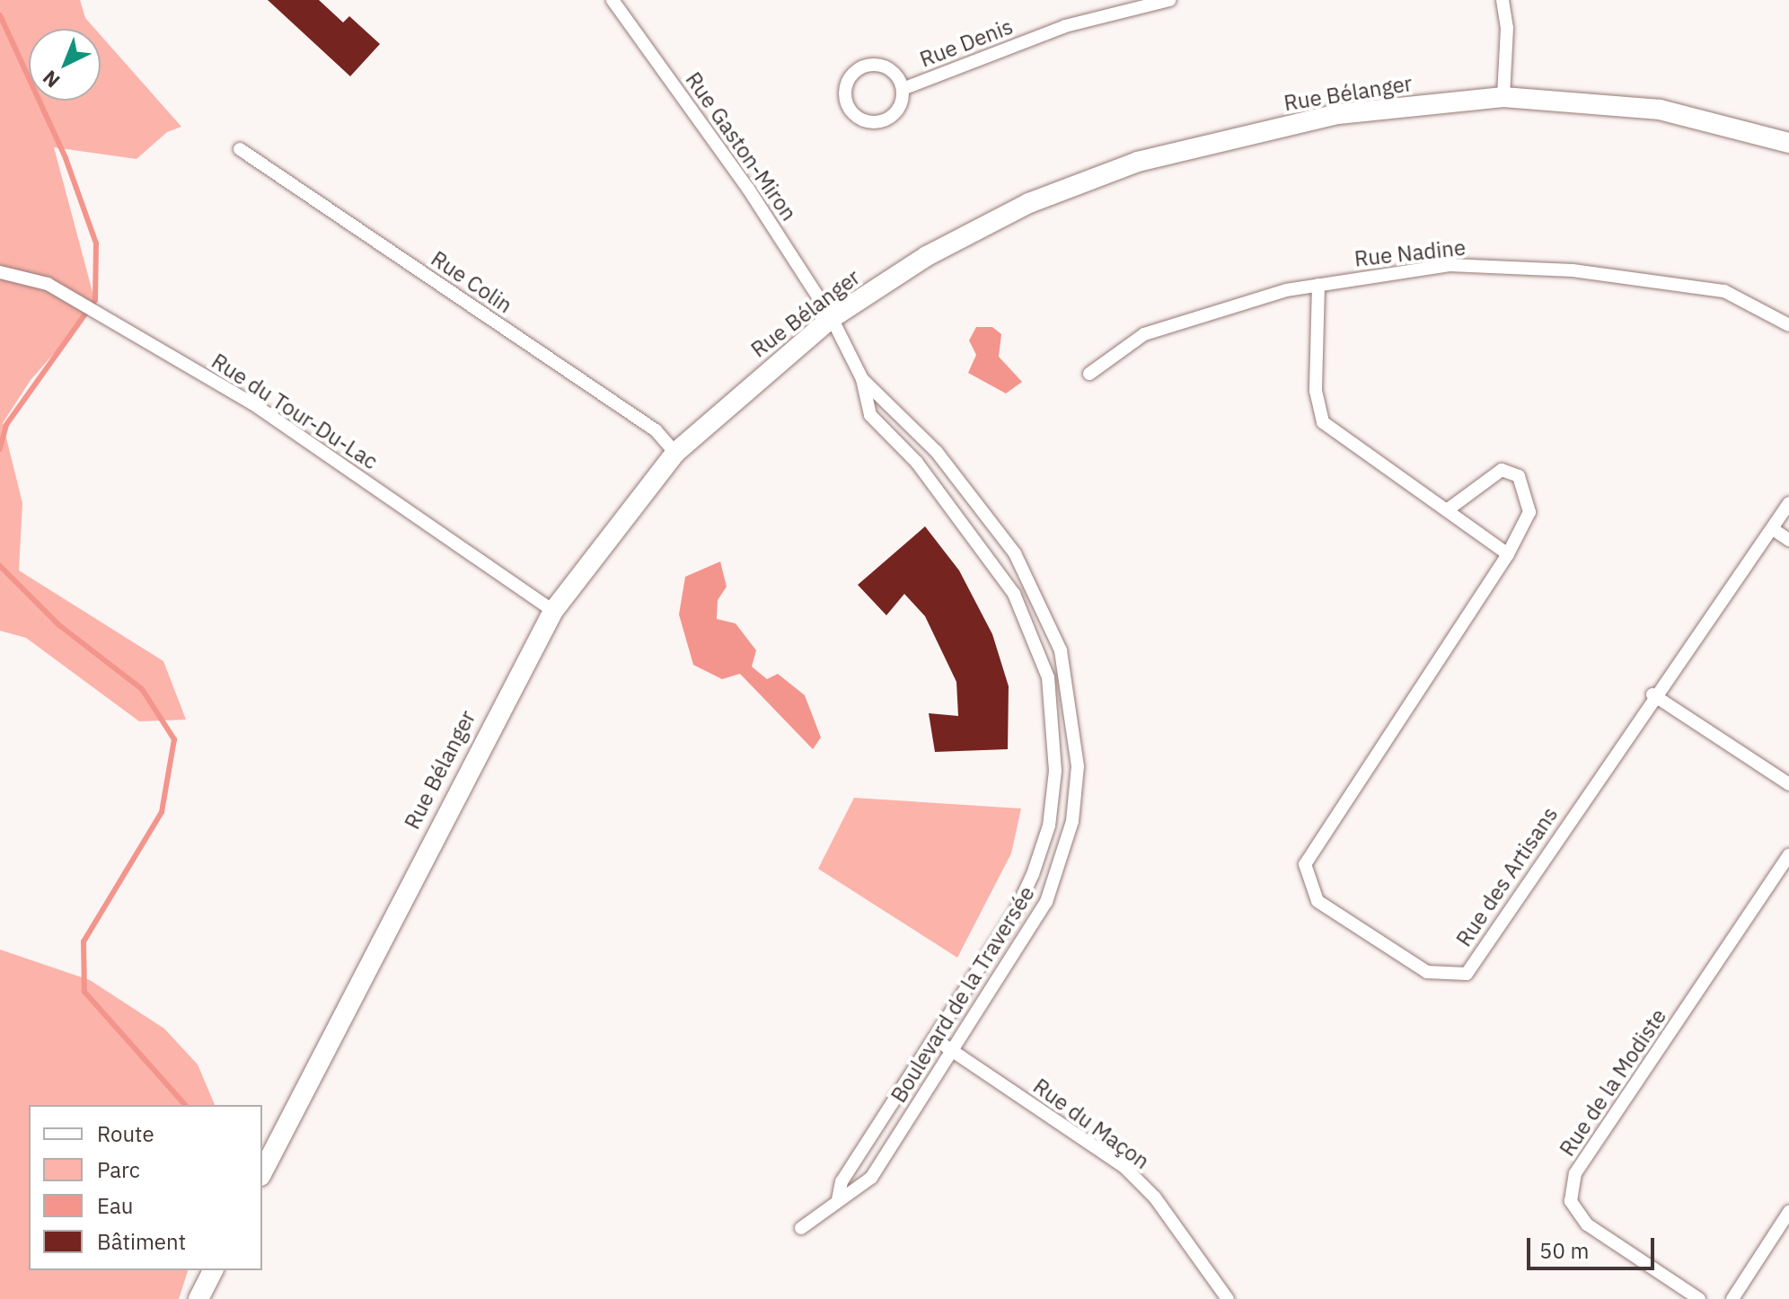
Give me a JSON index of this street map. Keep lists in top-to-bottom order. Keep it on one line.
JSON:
{"streets":{"street":["Rue Denis","Rue Bélanger","Rue Gaston-Miron","Rue Nadine","Rue Colin","Rue du Tour-Du-Lac","Rue des Artisans","Boulevard de la Traversée","Rue de la Modiste","Rue du Maçon"]},"crossings":[["Rue Bélanger","Rue Gaston-Miron"],["Rue Bélanger","Rue Colin"],["Rue Bélanger","Rue du Tour-Du-Lac"],["Rue Bélanger","Boulevard de la Traversée"],["Rue Gaston-Miron","Boulevard de la Traversée"],["Boulevard de la Traversée","Rue du Maçon"]],"legend":["Route","Parc","Eau","Bâtiment"],"scale_bar":"50 m","north":"bottom left"}
